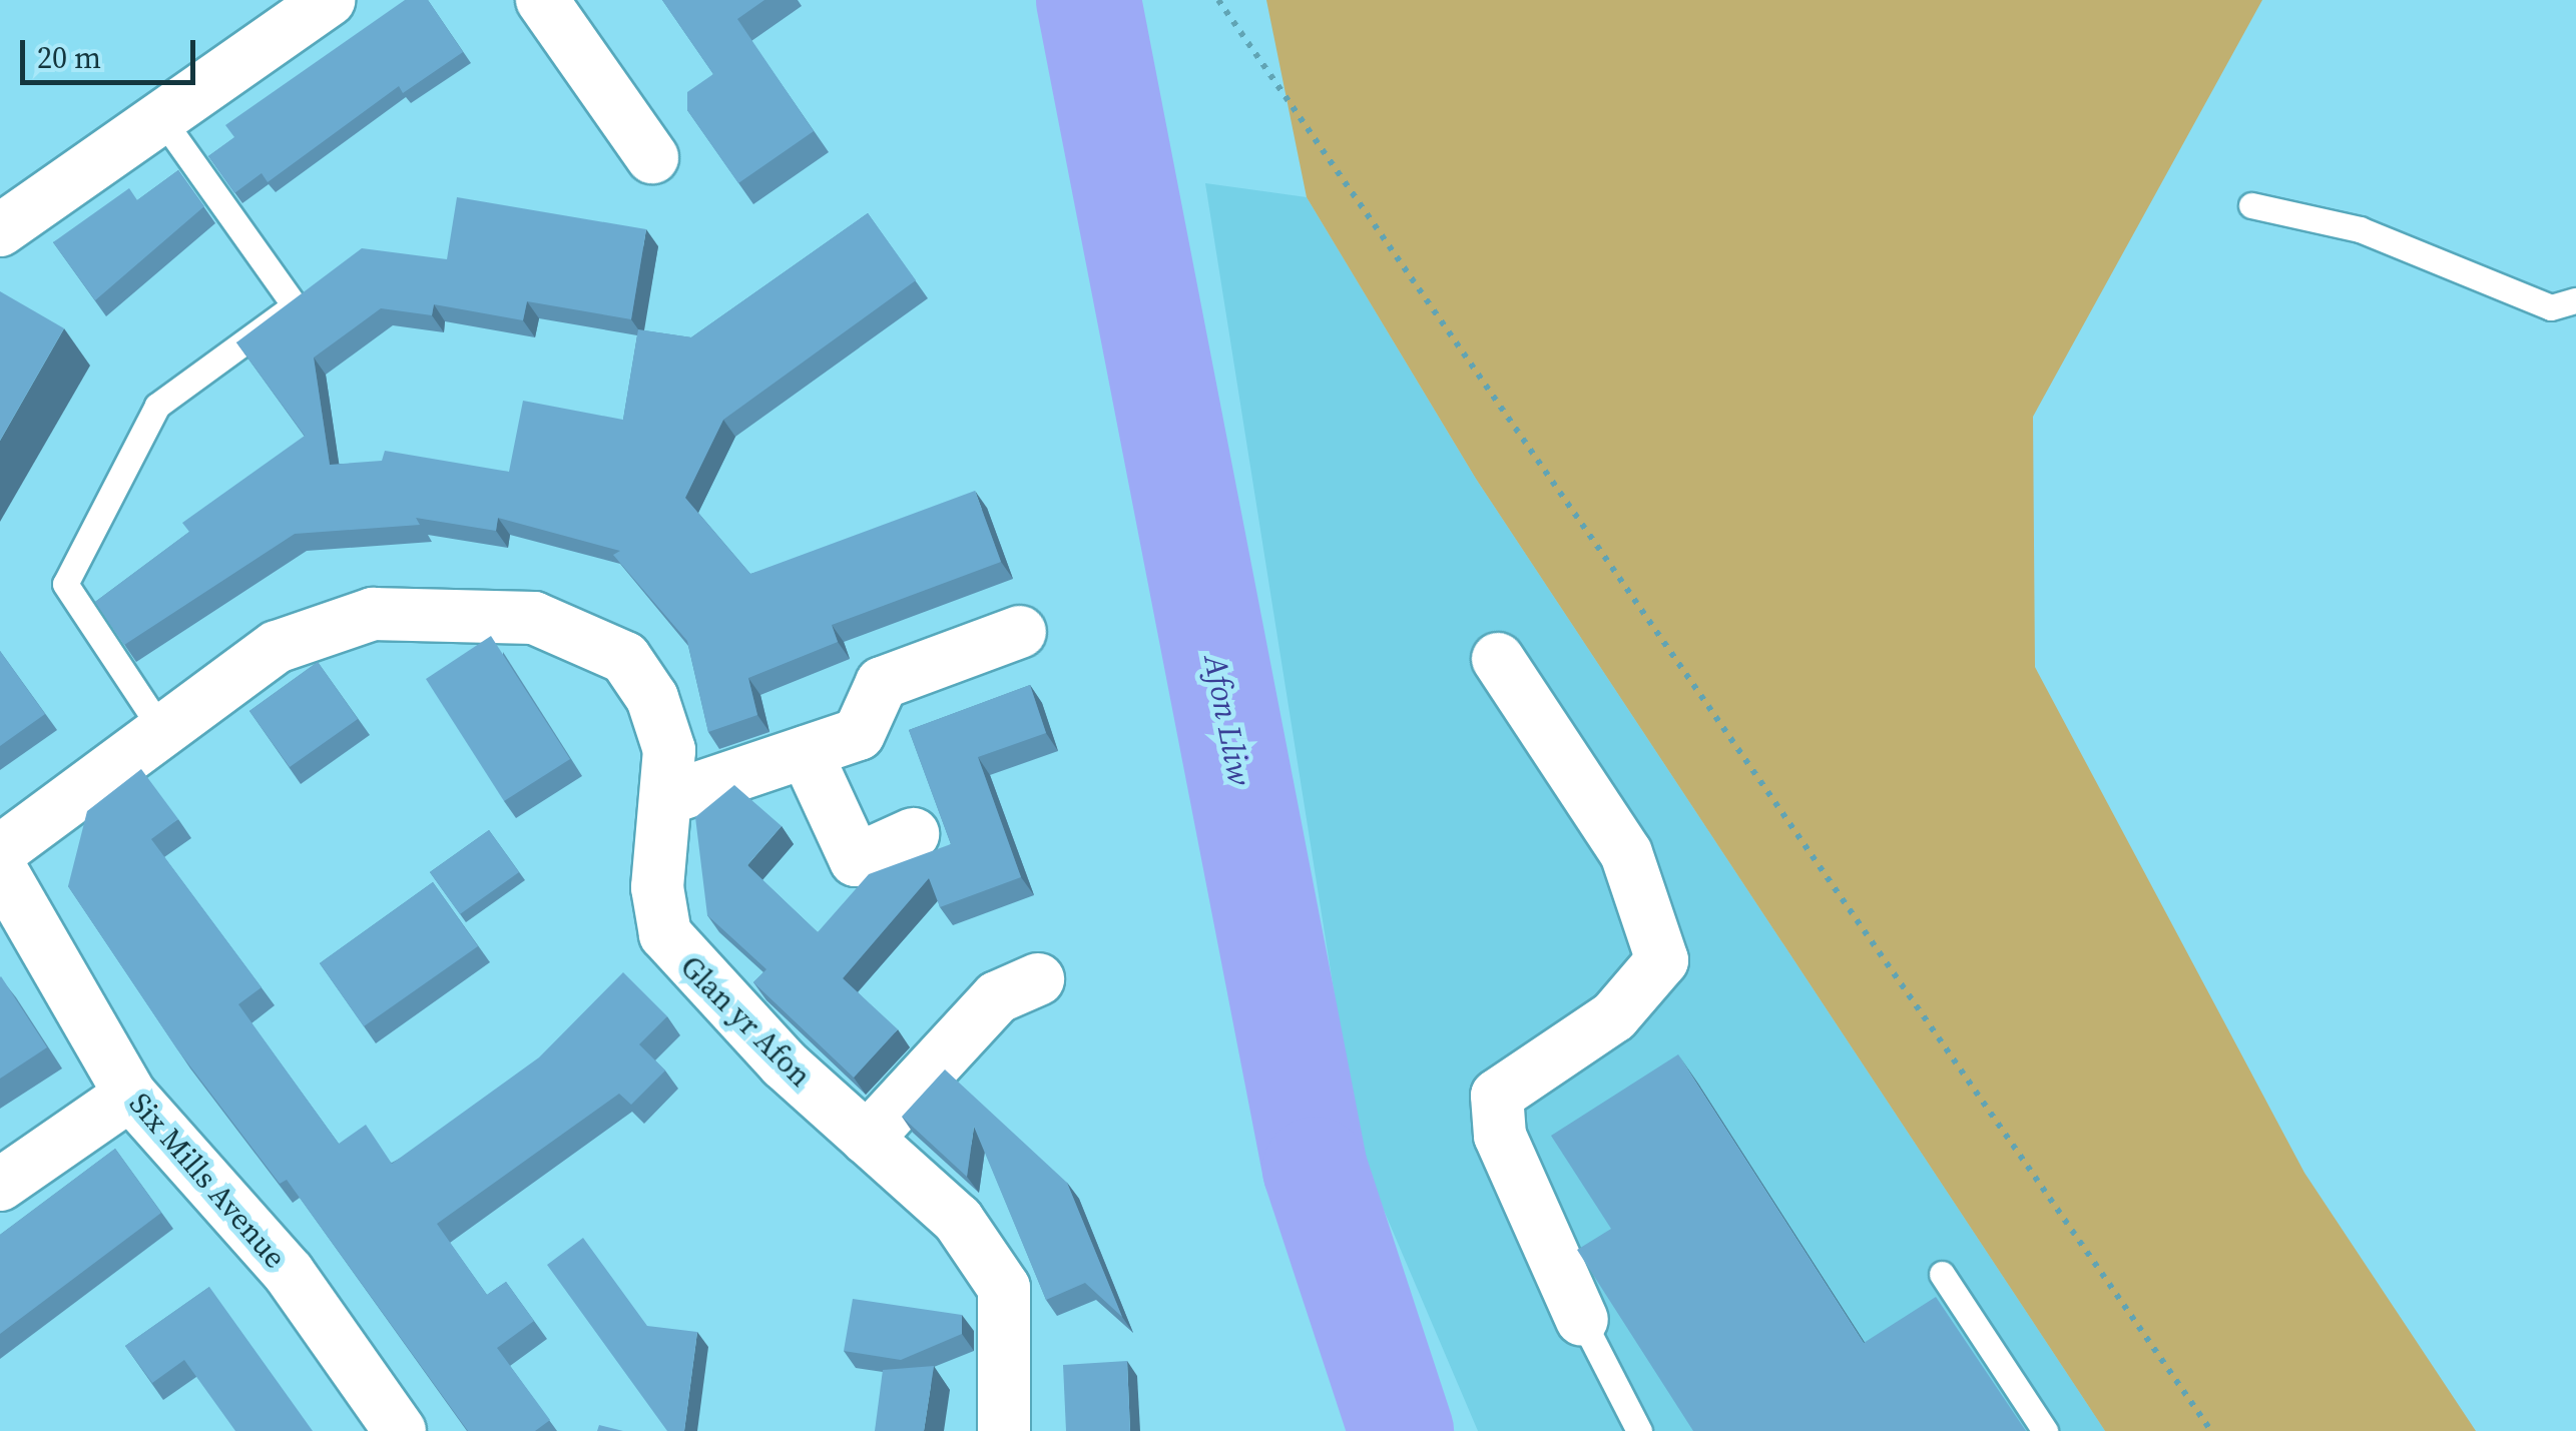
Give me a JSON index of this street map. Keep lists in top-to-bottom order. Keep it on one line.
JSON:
{"streets":{"street":["Glan yr Afon","Six Mills Avenue"]},"water":["Afon Lliw"],"scale_bar":"20 m"}
